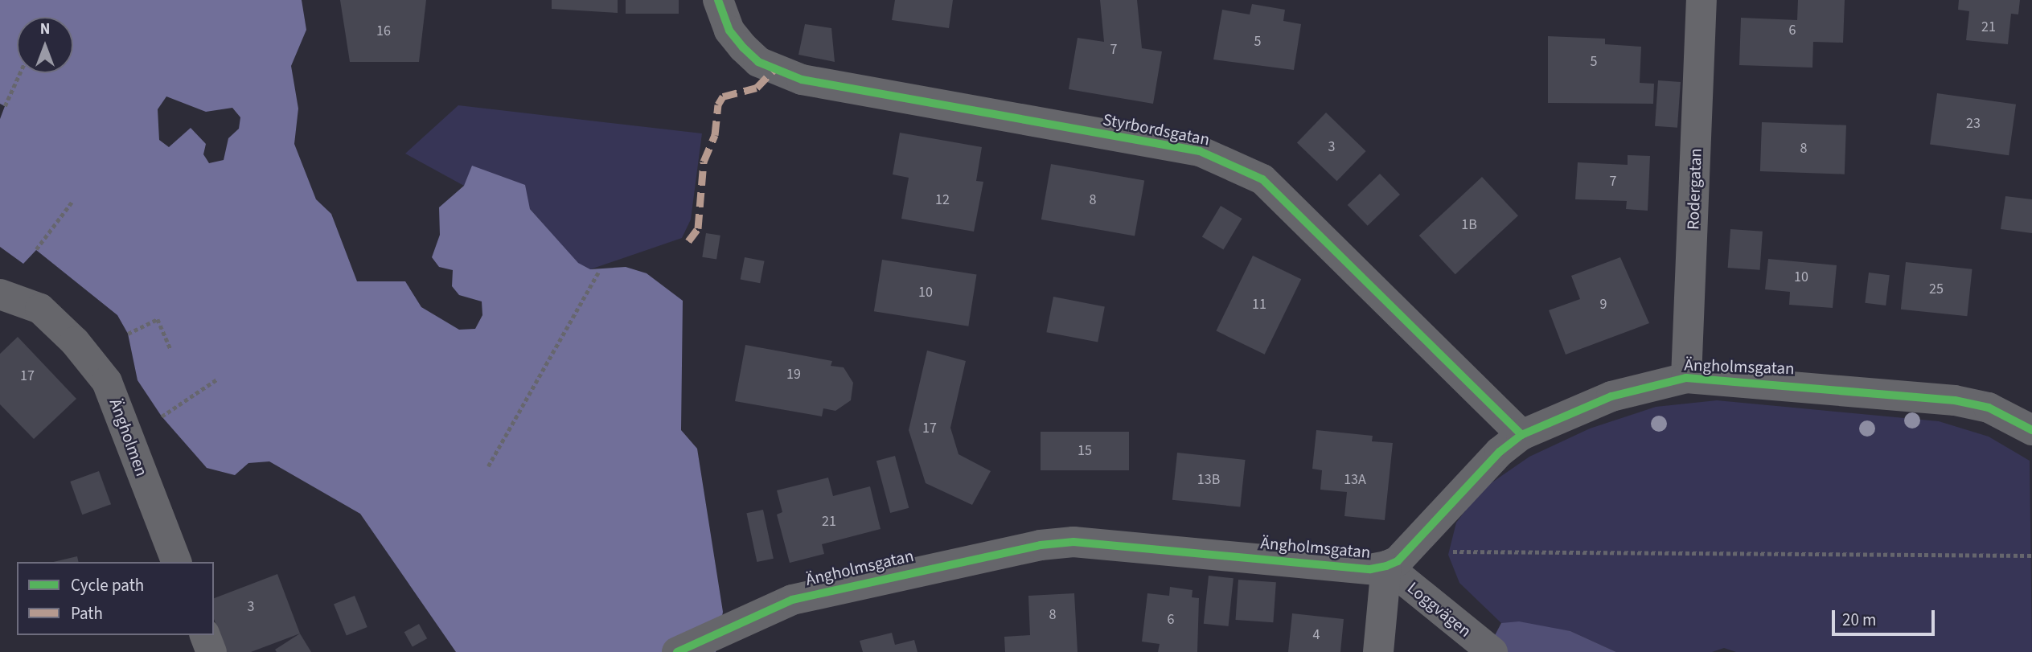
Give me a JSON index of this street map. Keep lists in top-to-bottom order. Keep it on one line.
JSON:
{"streets":{"street":["Styrbordsgatan","Rodergatan","Ängholmsgatan","Ängholmen","Loggvägen"]},"crossings":[["Styrbordsgatan","Ängholmsgatan"],["Rodergatan","Ängholmsgatan"],["Ängholmsgatan","Loggvägen"]],"house_numbers":["21","6","16","5","7","5","23","3","8","7","12","8","1B","10","25","10","11","9","19","17","17","15","13B","13A","21","3","8","6","4"],"legend":["Cycle path","Path"],"scale_bar":"20 m","north":"top"}
